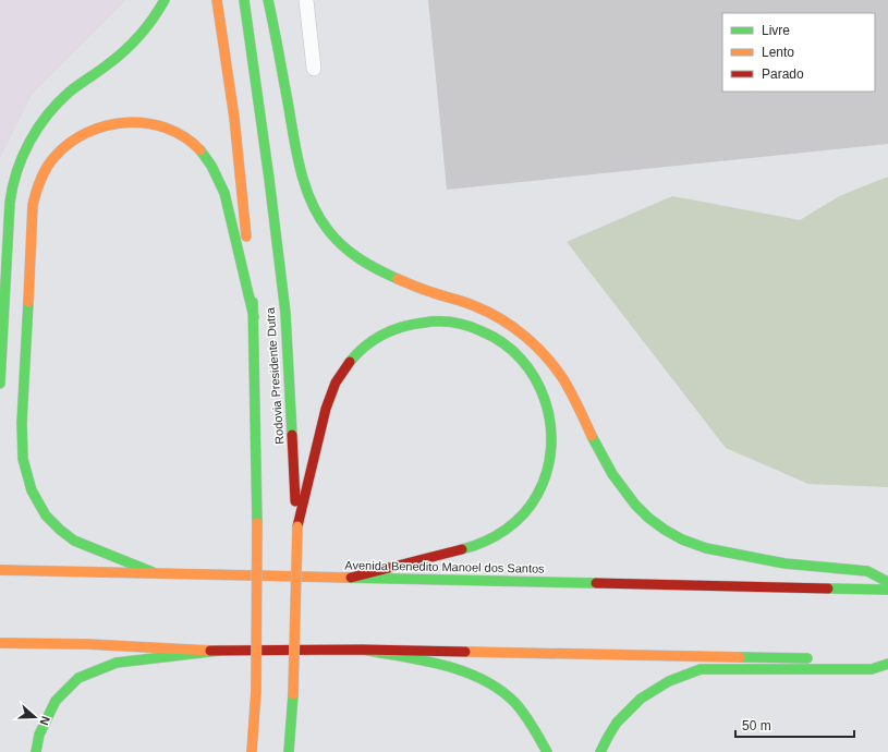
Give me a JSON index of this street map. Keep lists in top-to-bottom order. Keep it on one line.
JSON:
{"streets":{"main road":["Rodovia Presidente Dutra","Avenida Benedito Manoel dos Santos"]},"legend":["Livre","Lento","Parado"],"scale_bar":"50 m","north":"right"}
